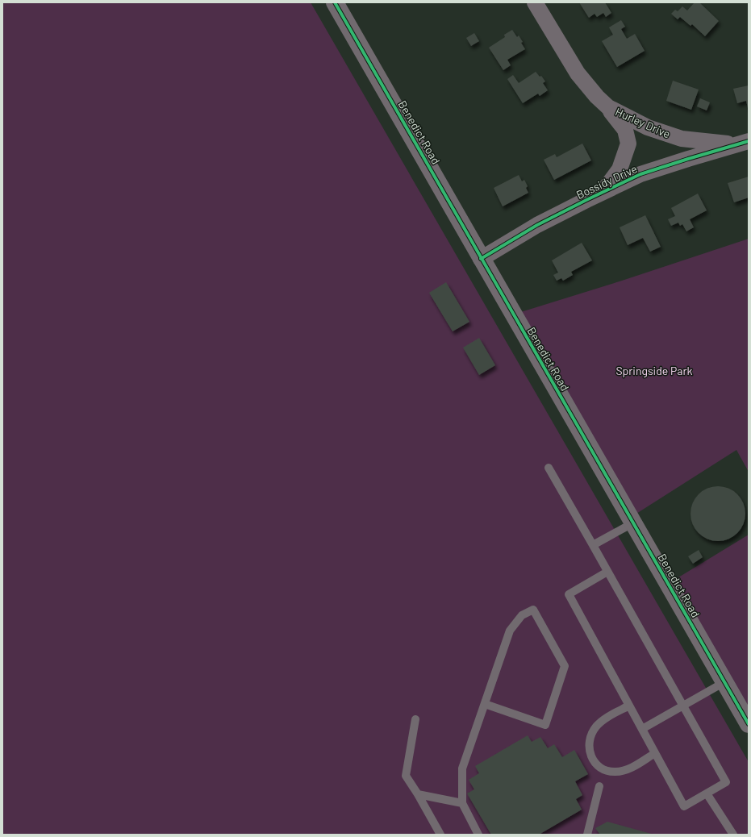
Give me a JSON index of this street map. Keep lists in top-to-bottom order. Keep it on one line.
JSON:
{"streets":{"street":["Hurley Drive","Benedict Road","Bossidy Drive"]},"crossings":[["Hurley Drive","Bossidy Drive"],["Benedict Road","Bossidy Drive"]],"parks":["Springside Park"]}
